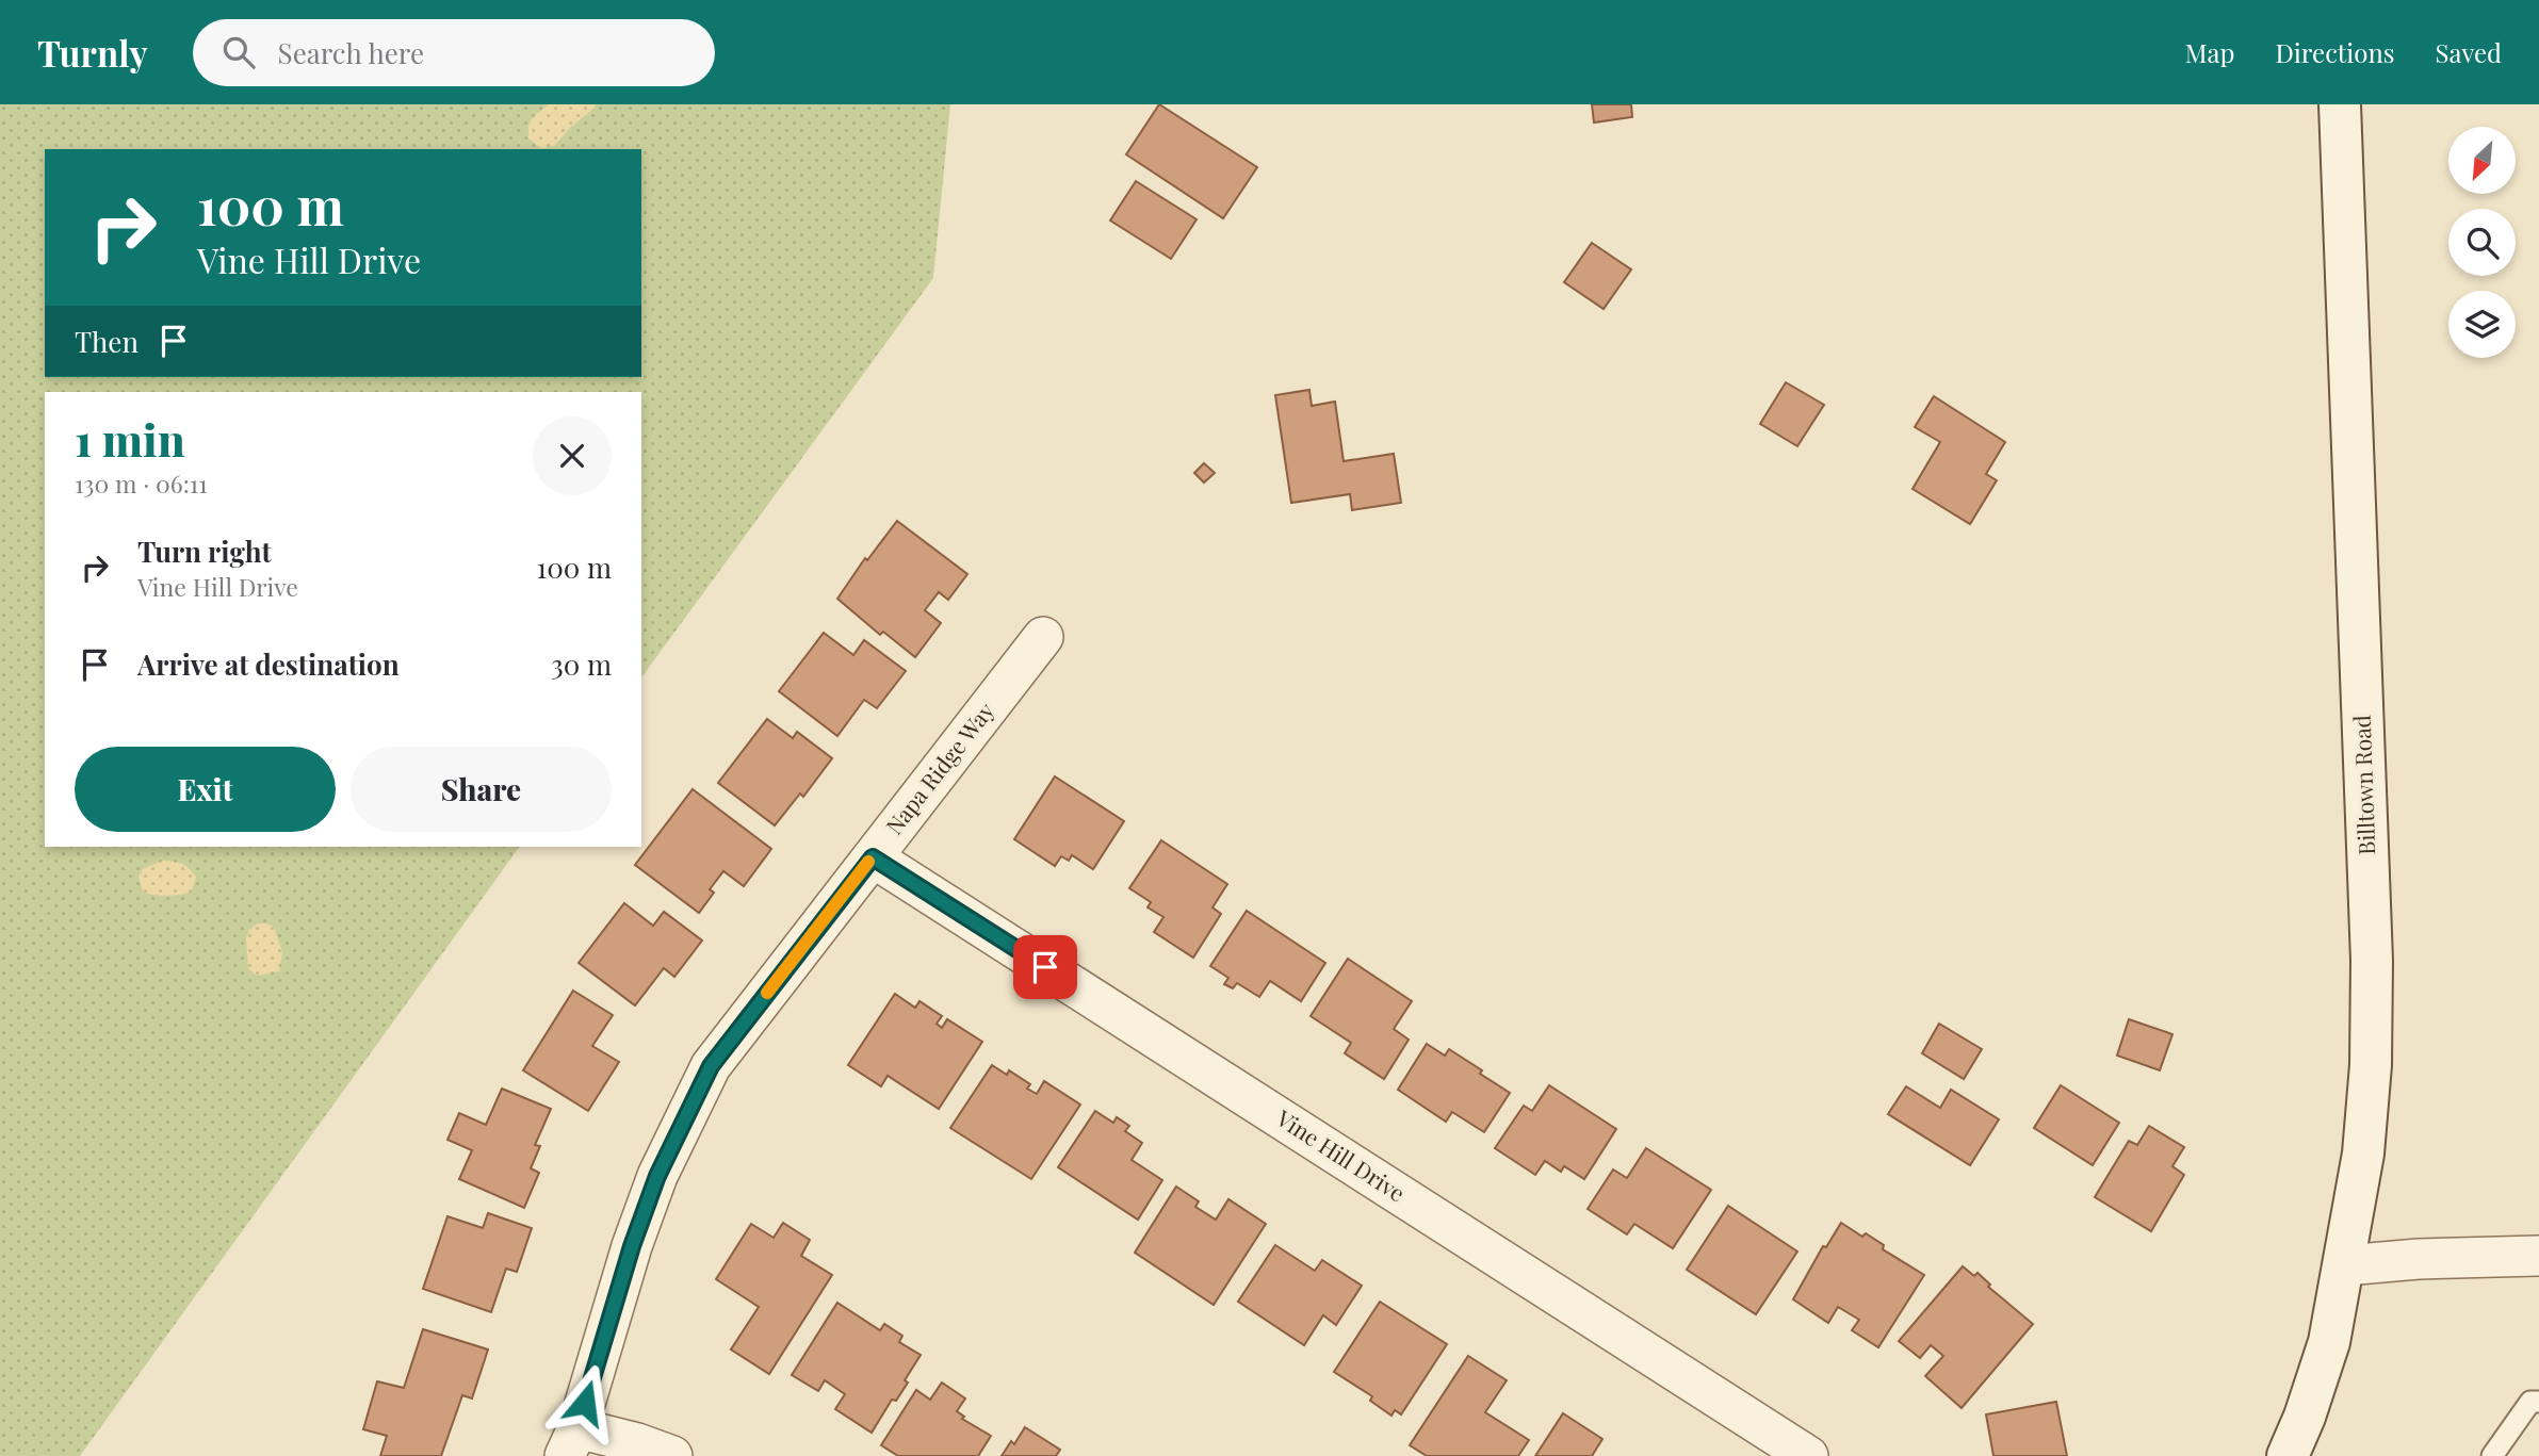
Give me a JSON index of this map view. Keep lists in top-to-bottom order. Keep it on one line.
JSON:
{"streets":{"main road":["Billtown Road"],"street":["Napa Ridge Way","Vine Hill Drive"]},"crossings":[["Napa Ridge Way","Vine Hill Drive"]],"north":"bottom left","page":{"header":"Turnly","search":"Search here","nav":["Map","Directions","Saved"],"turn":["100 m","Vine Hill Drive"],"then":"Then","heading":["1 min","130 m · 06:11"],"list":[{"name":"Turn right","note":"Vine Hill Drive","value":"100 m"},{"name":"Arrive at destination","value":"30 m"}],"buttons":["Exit","Share"]}}
